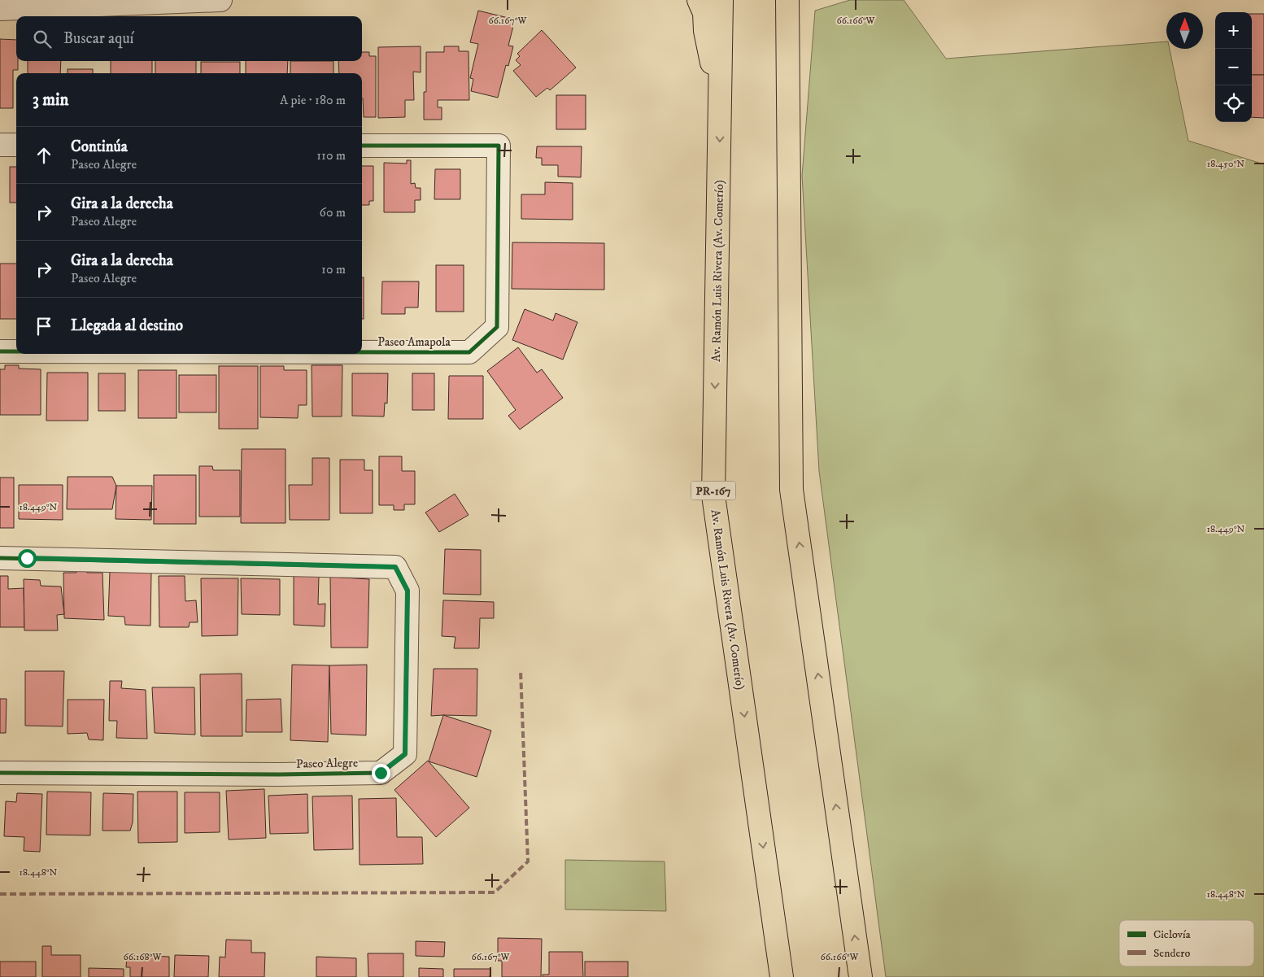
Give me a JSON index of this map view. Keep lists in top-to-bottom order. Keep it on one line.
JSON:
{"streets":{"main road":["Av. Ramón Luis Rivera (Av. Comerío)","PR-167"],"street":["Paseo Amapola","Paseo Alegre"]},"legend":["Ciclovía","Sendero"],"north":"top","page":{"map_buttons":["+","−"],"search":"Buscar aquí","heading":["3 min","A pie · 180 m"],"list":[["Continúa","Paseo Alegre","110 m"],["Gira a la derecha","Paseo Alegre","60 m"],["Gira a la derecha","Paseo Alegre","10 m"],"Llegada al destino"]},"coordinates":["66.167°W","66.166°W","18.450°N","18.449°N","18.448°N","66.168°W"]}
